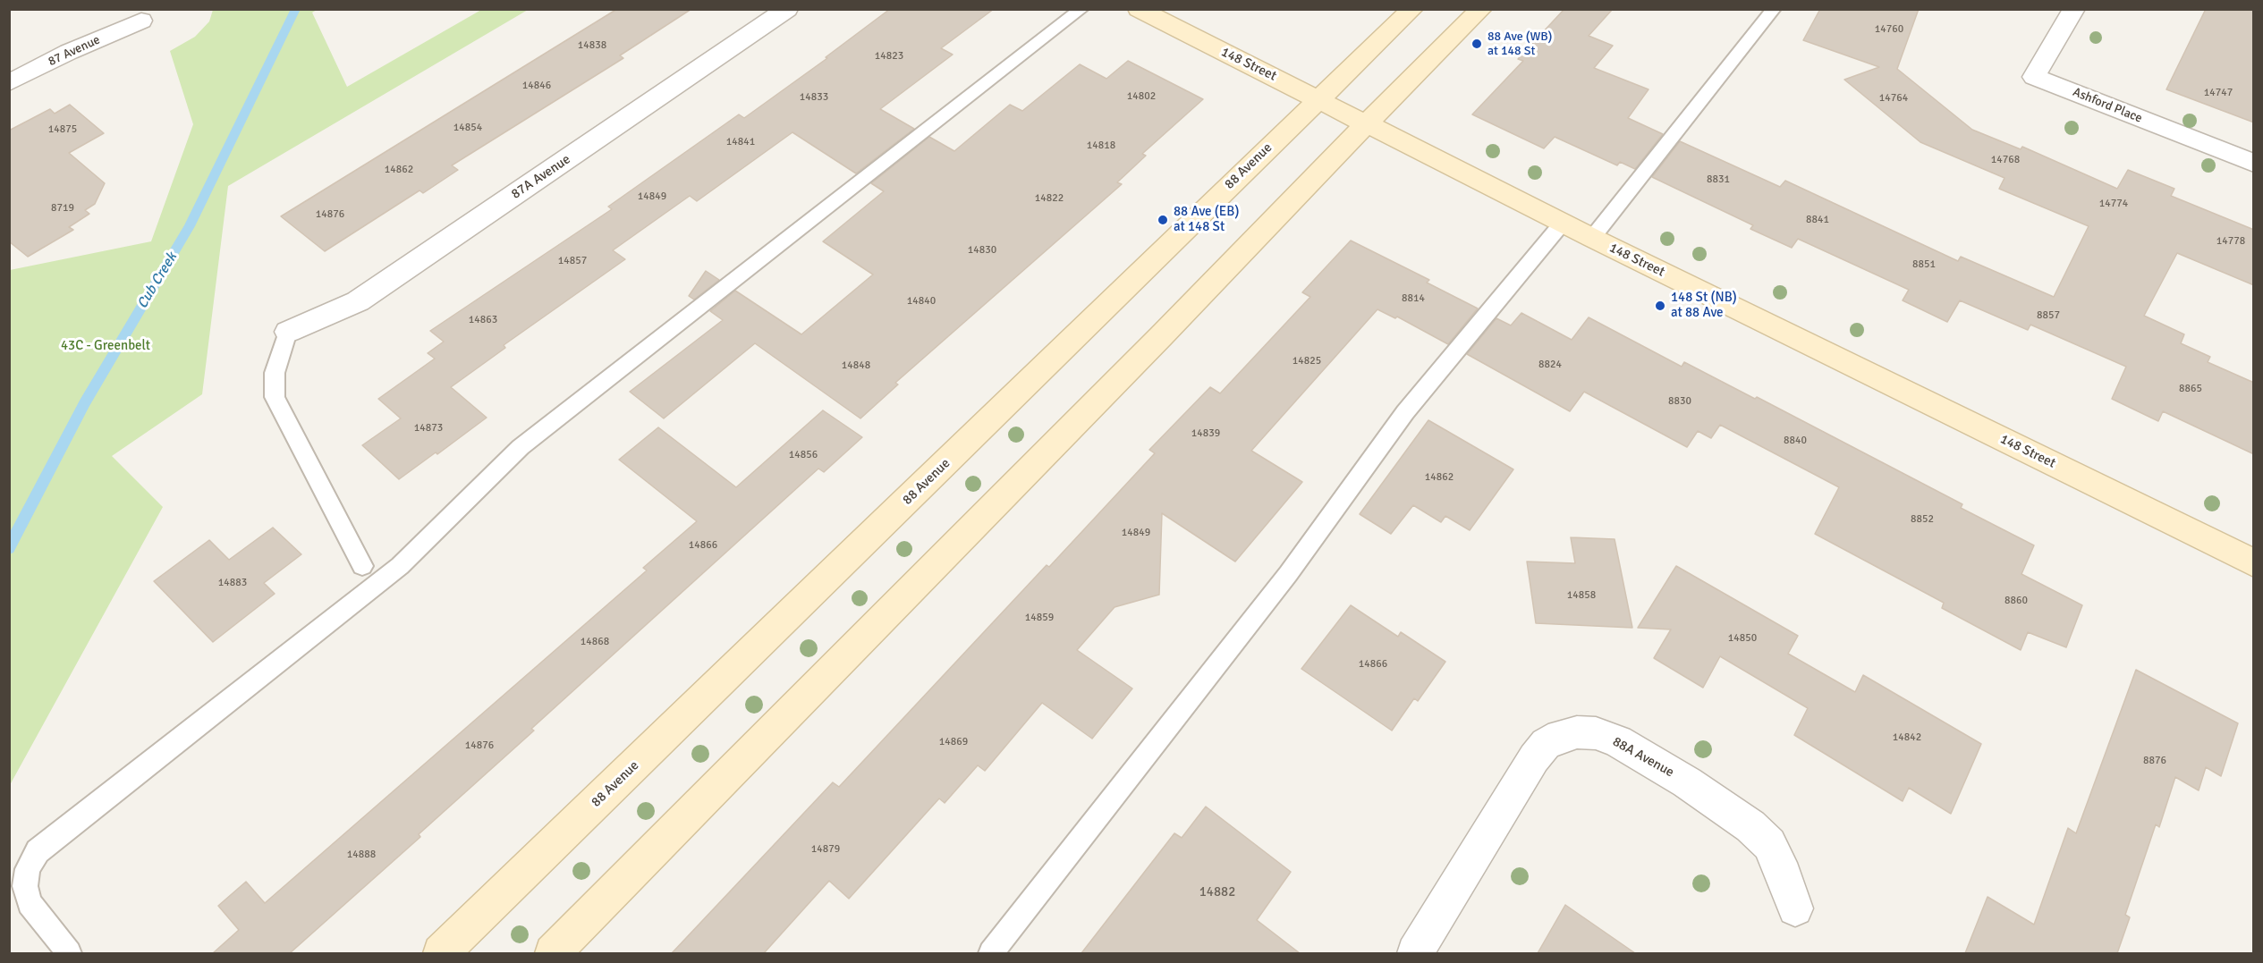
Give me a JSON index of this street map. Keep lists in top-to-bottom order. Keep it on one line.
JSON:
{"streets":{"main road":["148 Street","88 Avenue"],"street":["87 Avenue","Ashford Place","87A Avenue","88A Avenue"]},"crossings":[["148 Street","88 Avenue"]],"water":["Cub Creek"],"parks":["43C - Greenbelt"],"places":["88 Ave (WB) at 148 St","88 Ave (EB) at 148 St","148 St (NB) at 88 Ave"],"house_numbers":["14760","14838","14823","14846","14747","14802","14833","14764","14854","14875","14841","14818","14768","14862","8831","14849","14822","14774","8719","14876","8841","14778","14830","14857","8851","8814","14840","8857","14863","14825","8824","14848","8865","8830","14873","14839","8840","14856","14862","8852","14849","14866","14883","14858","8860","14859","14850","14868","14866","14842","14869","14876","8876","14879","14888","14882"]}
